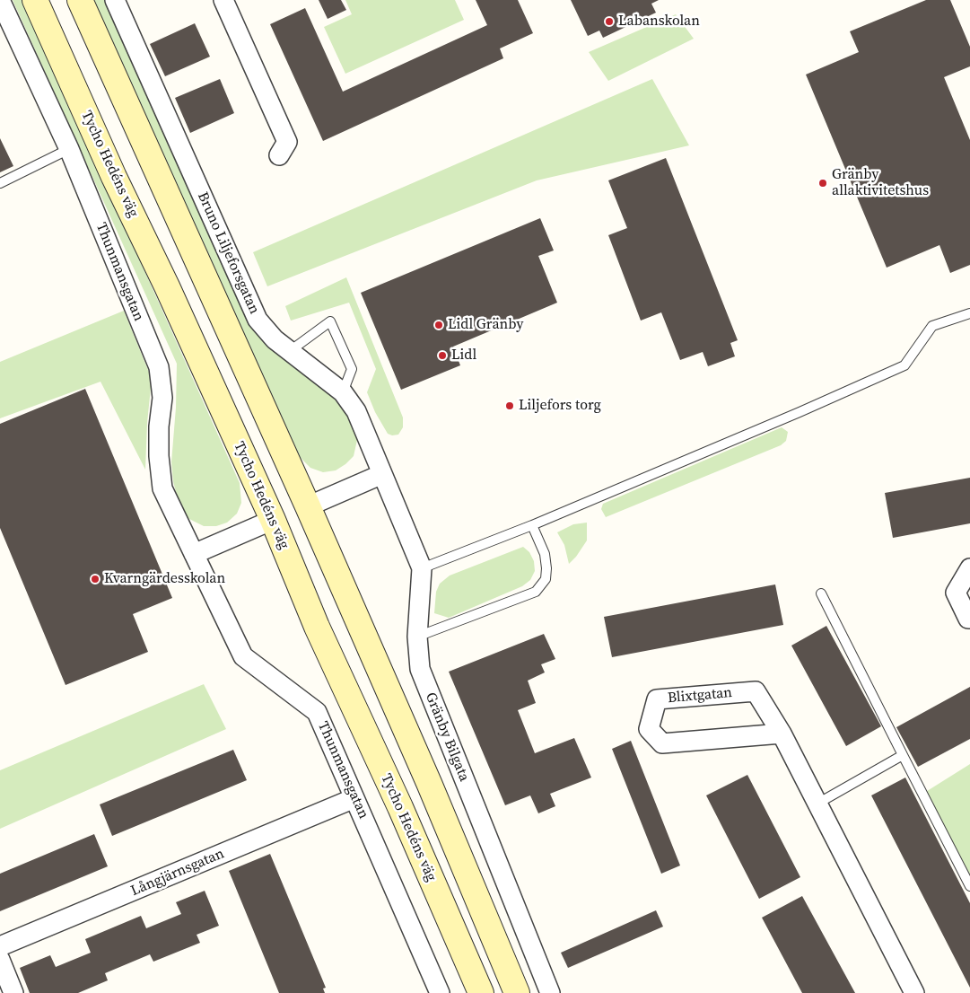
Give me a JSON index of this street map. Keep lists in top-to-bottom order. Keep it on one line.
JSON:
{"streets":{"main road":["Tycho Hedéns väg"],"street":["Bruno Liljeforsgatan","Thunmansgatan","Blixtgatan","Gränby Bilgata","Långjärnsgatan"]},"crossings":[["Bruno Liljeforsgatan","Gränby Bilgata"],["Thunmansgatan","Långjärnsgatan"]],"places":["Labanskolan","Gränby allaktivitetshus","Lidl Gränby","Lidl","Liljefors torg","Kvarngärdesskolan"]}
